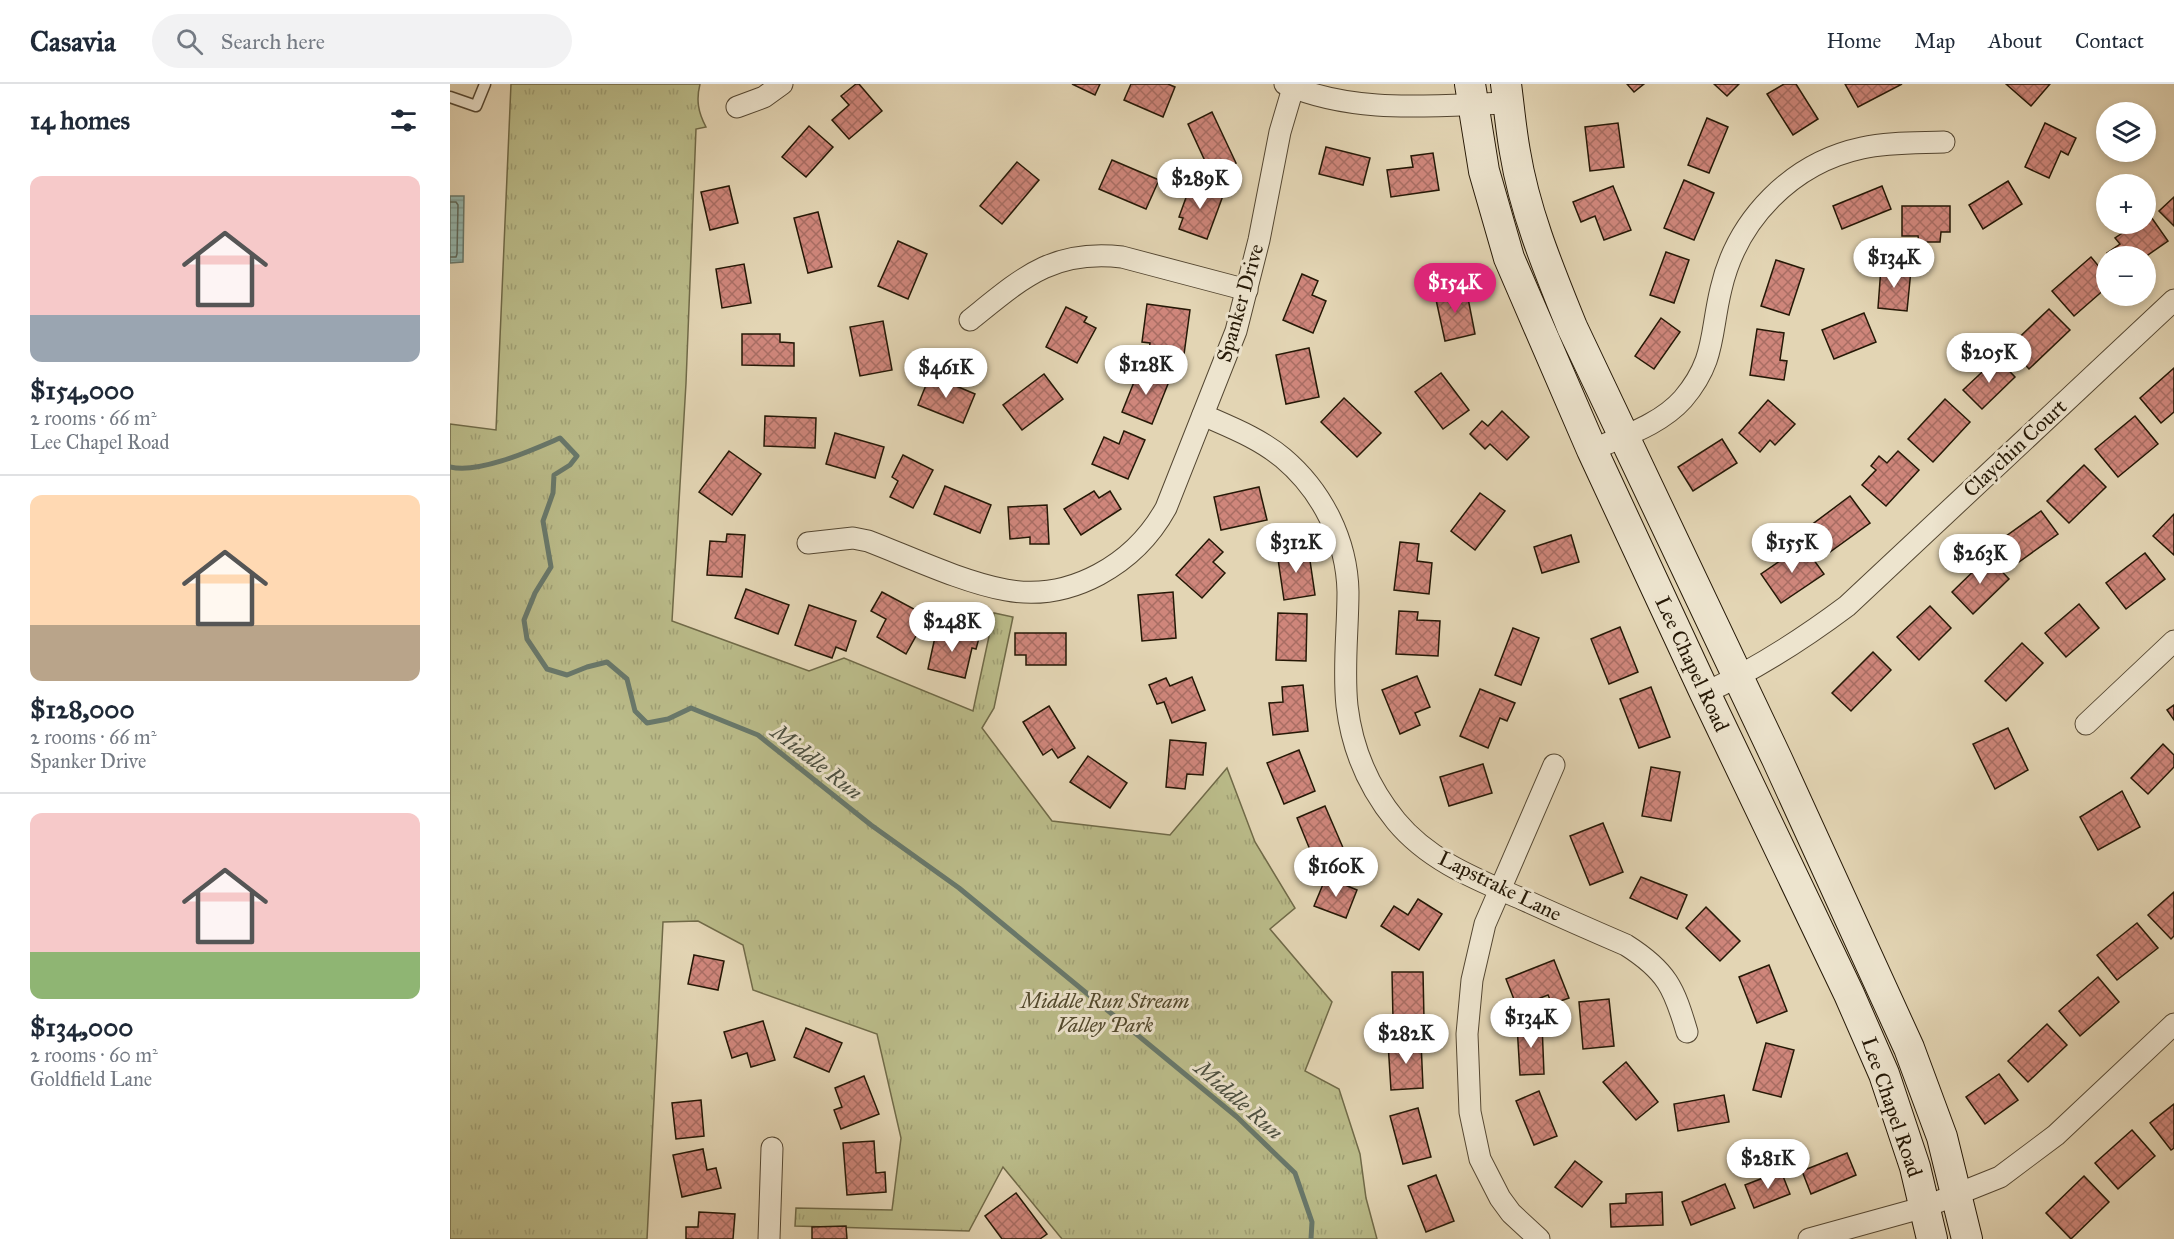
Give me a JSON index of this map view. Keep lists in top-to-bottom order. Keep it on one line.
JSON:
{"streets":{"main road":["Lee Chapel Road"],"street":["Spanker Drive","Claychin Court","Lapstrake Lane"]},"crossings":[["Spanker Drive","Lapstrake Lane"],["Claychin Court","Lee Chapel Road"]],"water":["Middle Run"],"parks":["Middle Run Stream Valley Park"],"page":{"header":"Casavia","search":"Search here","nav":["Home","Map","About","Contact"],"heading":"14 homes","map_buttons":["+","−"],"list":[{"name":"$154,000","note":"2 rooms · 66 m² · Lee Chapel Road"},{"name":"$128,000","note":"2 rooms · 66 m² · Spanker Drive"},{"name":"$134,000","note":"2 rooms · 60 m² · Goldfield Lane"}],"price":["$289K","$134K","$154K","$205K","$128K","$461K","$312K","$155K","$263K","$248K","$160K","$134K","$282K","$281K"]}}
